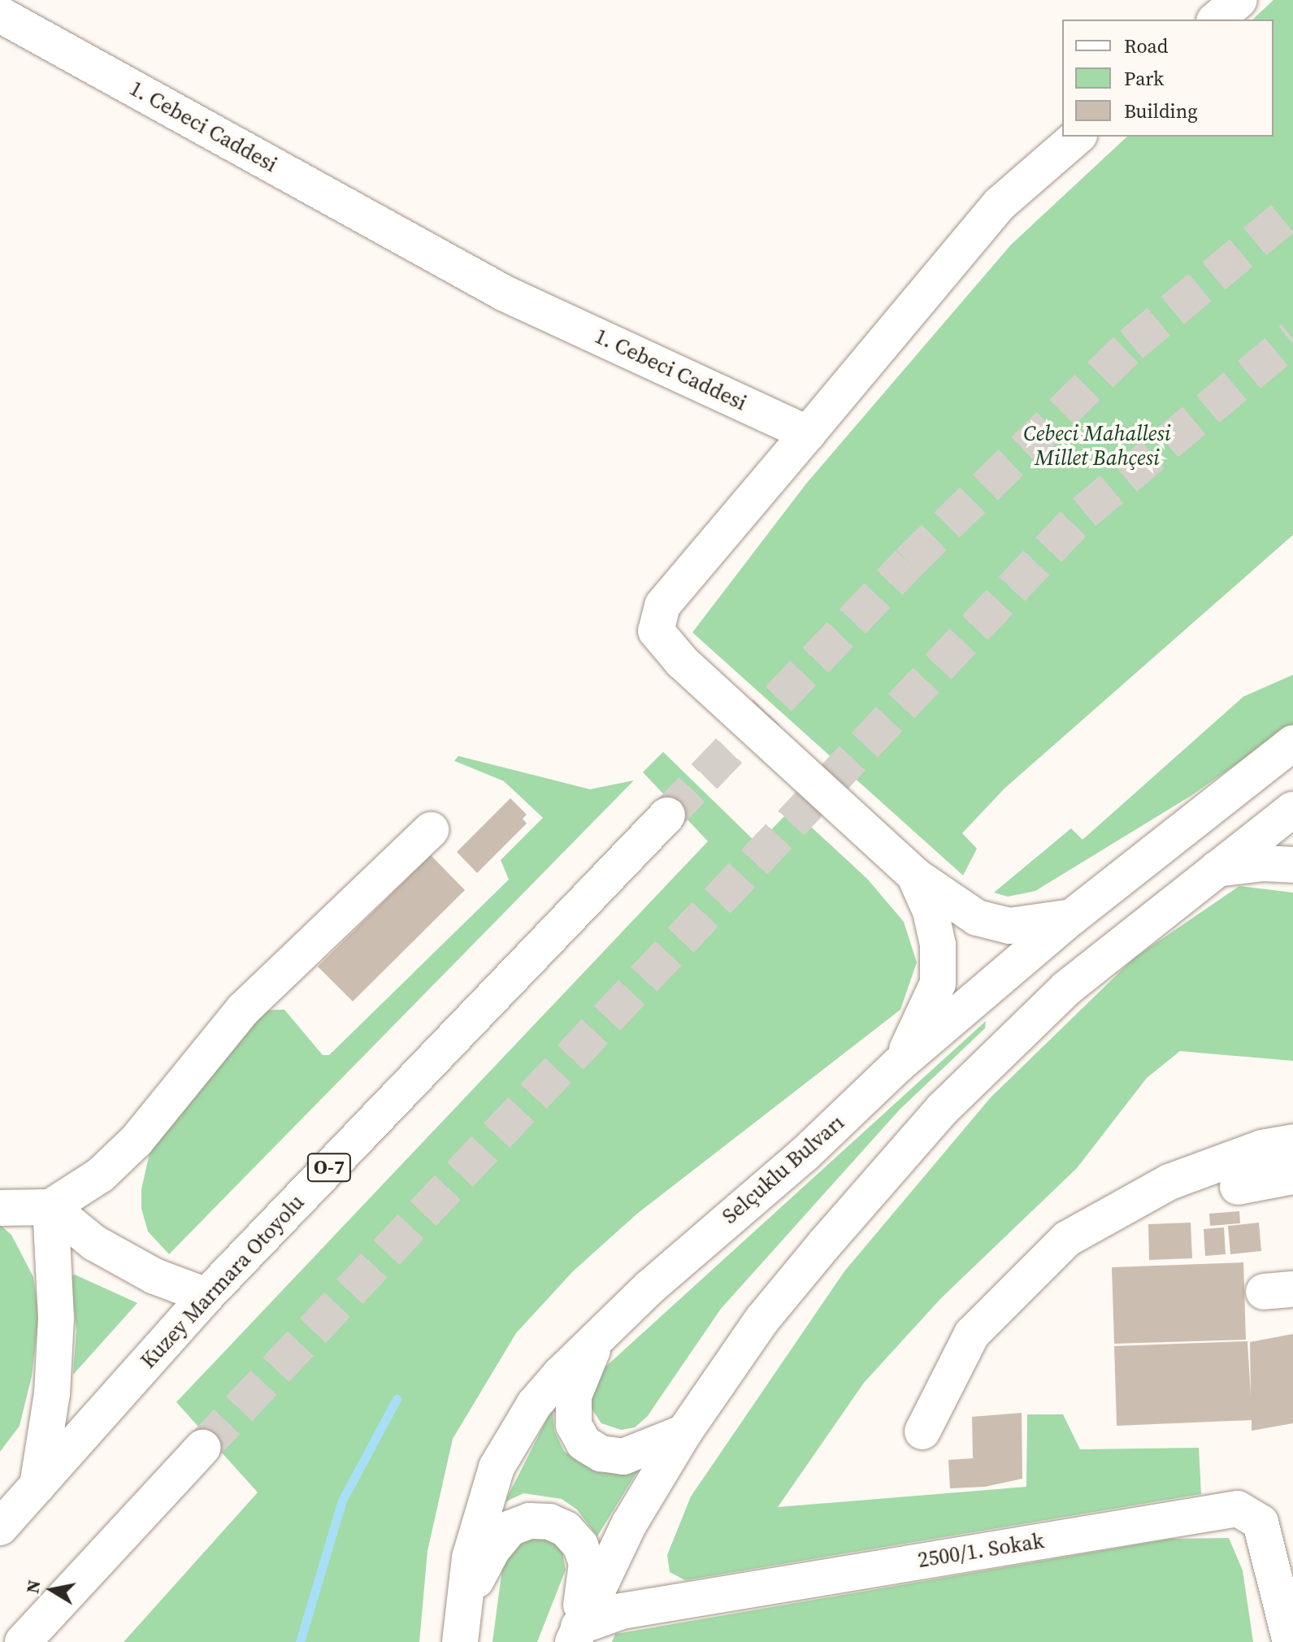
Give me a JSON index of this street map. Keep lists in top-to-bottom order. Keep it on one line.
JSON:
{"streets":{"main road":["1. Cebeci Caddesi","O-7","Selçuklu Bulvarı","Kuzey Marmara Otoyolu","2500/1. Sokak"]},"parks":["Cebeci Mahallesi Millet Bahçesi"],"legend":["Road","Park","Building"],"north":"left"}
